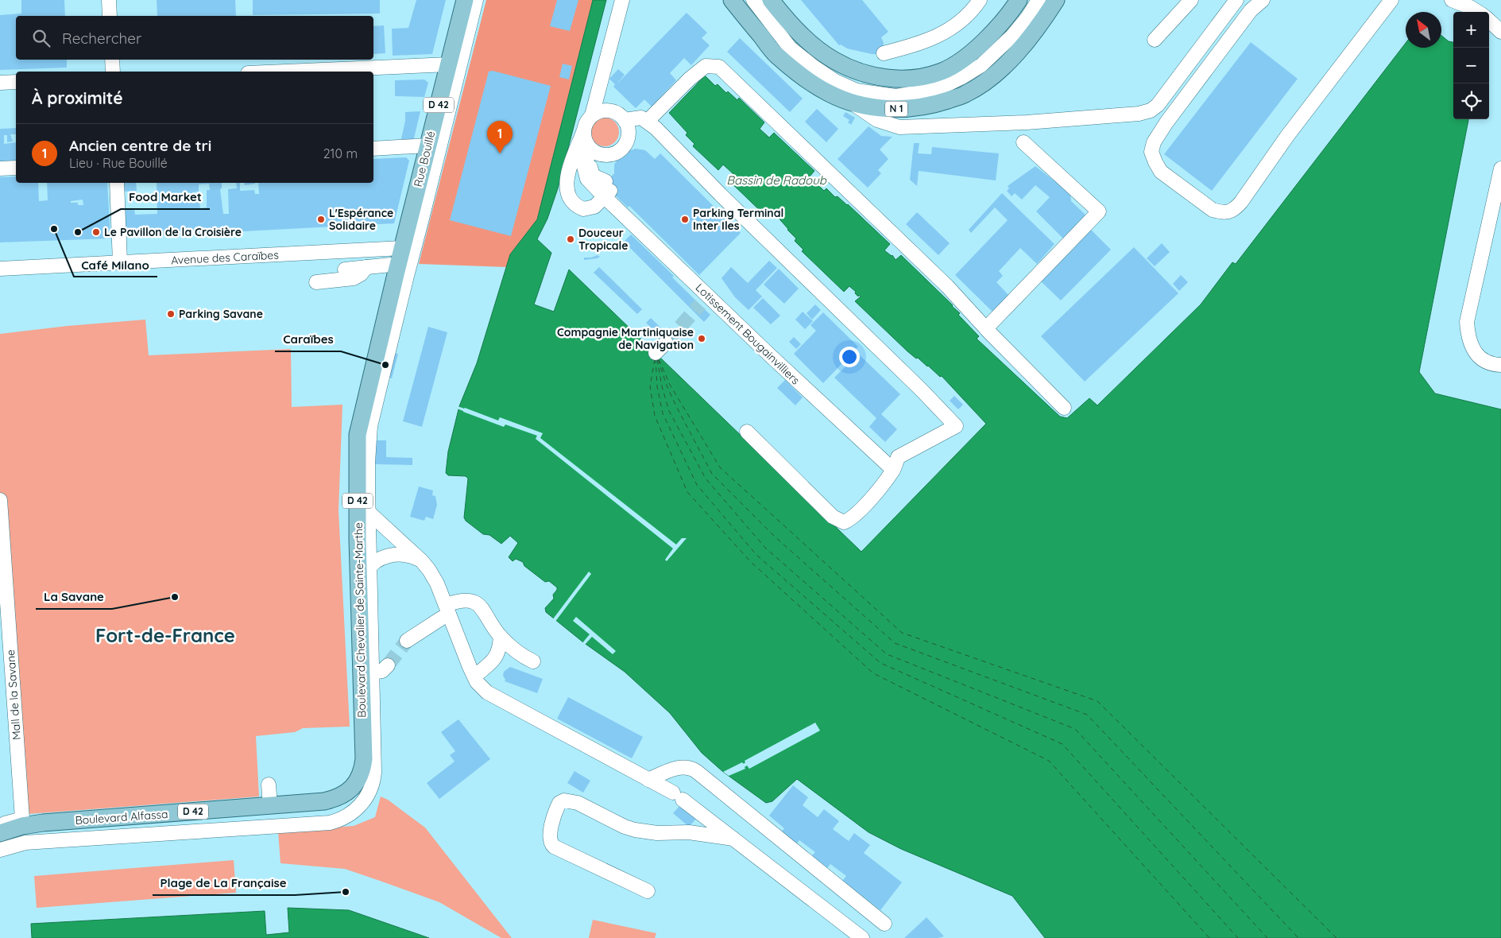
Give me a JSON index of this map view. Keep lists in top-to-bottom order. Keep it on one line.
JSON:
{"streets":{"main road":["D 42","N 1","Rue Bouillé","Boulevard Chevalier de Sainte-Marthe","Boulevard Alfassa"],"street":["Avenue des Caraïbes","Lotissement Bougainvilliers","Mall de la Savane"]},"crossings":[["Rue Bouillé","Avenue des Caraïbes"],["Rue Bouillé","Boulevard Chevalier de Sainte-Marthe"],["Avenue des Caraïbes","Boulevard Chevalier de Sainte-Marthe"],["Boulevard Chevalier de Sainte-Marthe","Boulevard Alfassa"]],"districts":["Fort-de-France"],"water":["Bassin de Radoub"],"places":["L'Espérance Solidaire","Parking Terminal Inter Iles","Café Milano","Food Market","Le Pavillon de la Croisière","Douceur Tropicale","Parking Savane","Compagnie Martiniquaise de Navigation","Caraïbes","La Savane","Plage de La Française"],"north":"top left","page":{"map_buttons":["+","−"],"search":"Rechercher","heading":"À proximité","pins":"1","list":[{"mark":"1","name":"Ancien centre de tri","note":"Lieu · Rue Bouillé","value":"210 m"}]}}
